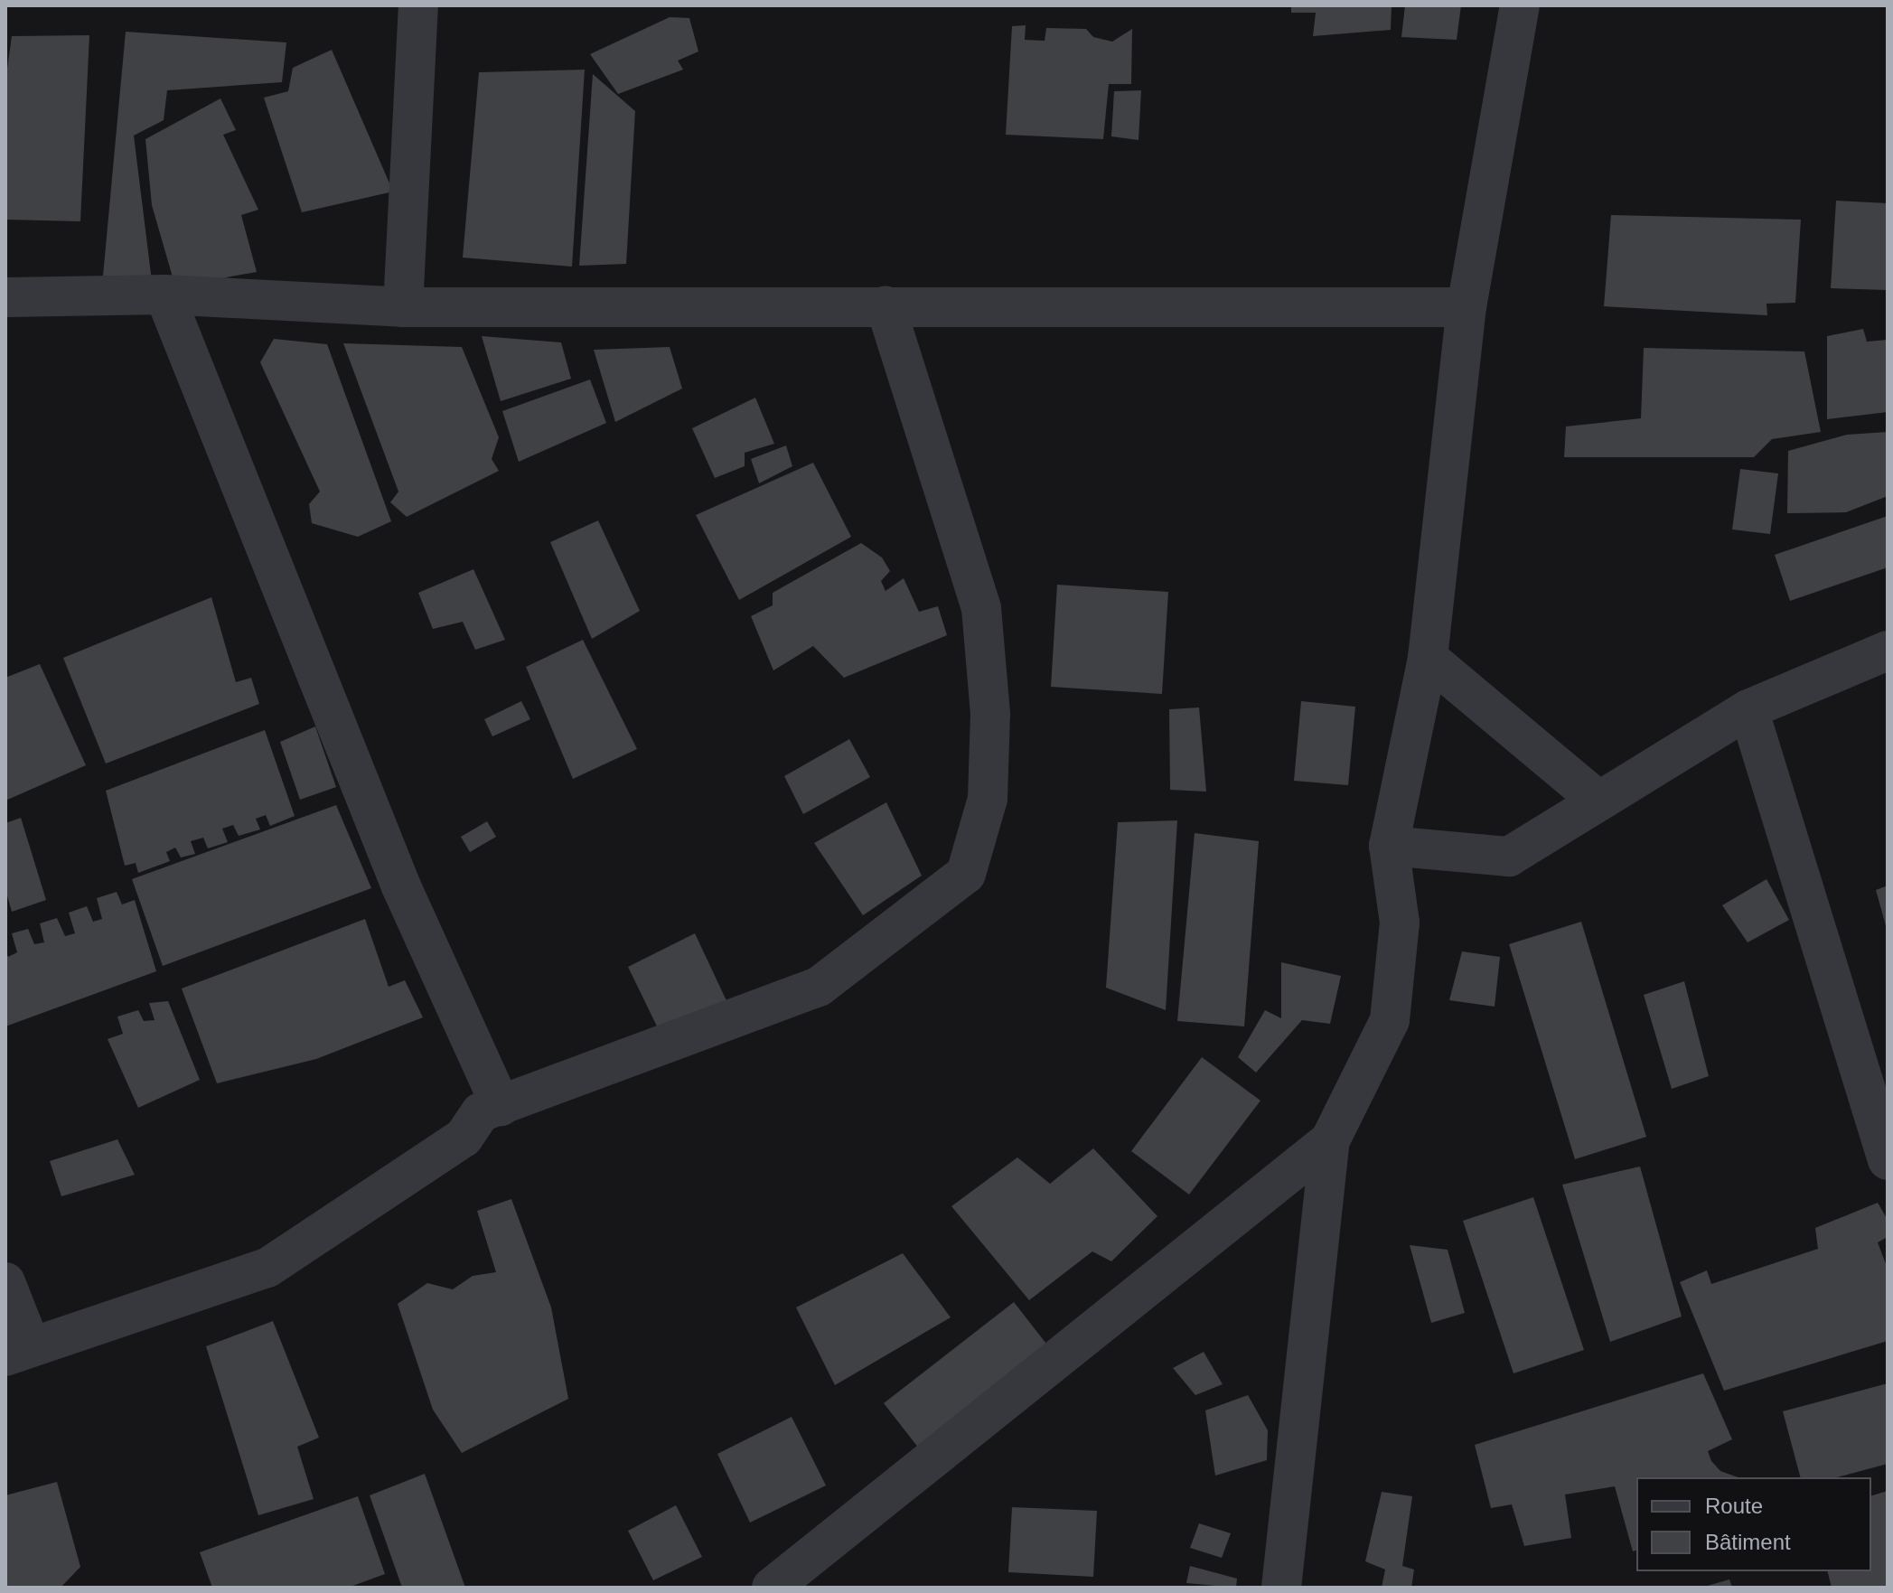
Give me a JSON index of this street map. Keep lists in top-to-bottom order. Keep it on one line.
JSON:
{"legend":["Route","Bâtiment"]}
